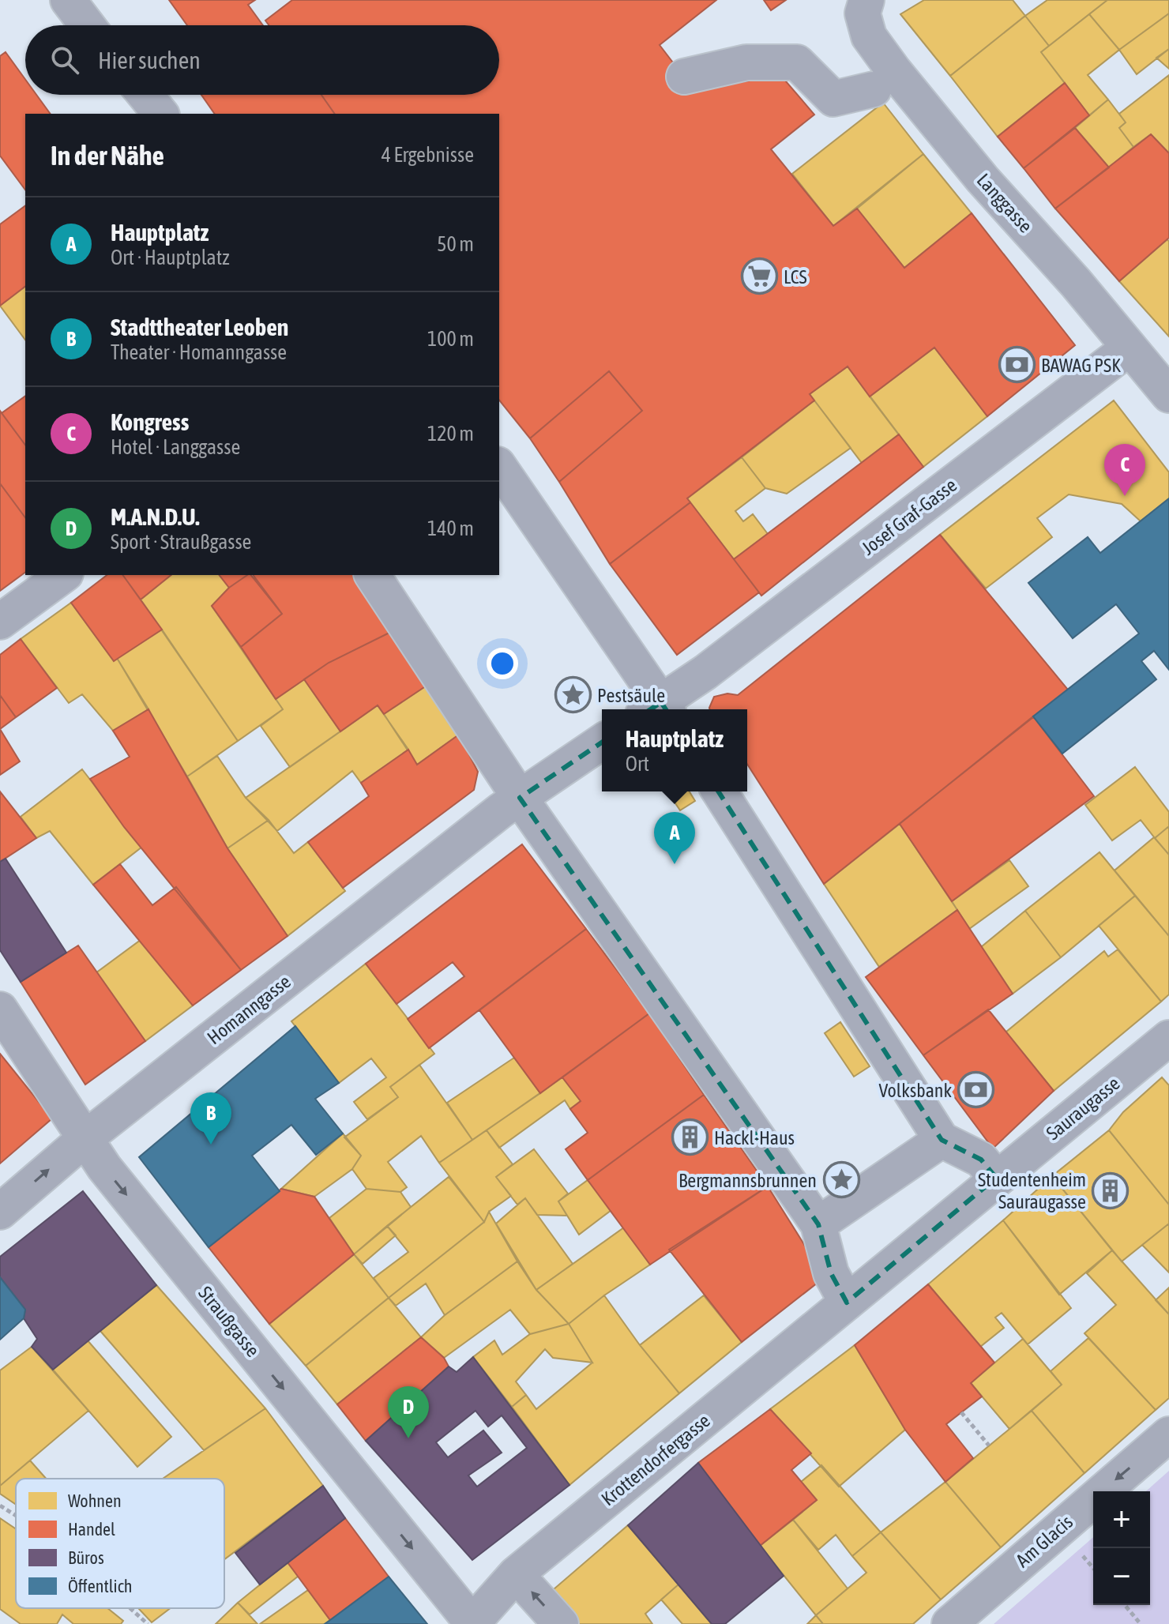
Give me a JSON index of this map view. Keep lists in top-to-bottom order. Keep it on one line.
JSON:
{"streets":{"street":["Langgasse","Josef Graf-Gasse","Homanngasse","Sauraugasse","Straußgasse","Krottendorfergasse","Am Glacis"]},"crossings":[["Langgasse","Josef Graf-Gasse"],["Homanngasse","Straußgasse"],["Sauraugasse","Krottendorfergasse"],["Straußgasse","Krottendorfergasse"]],"one_way":["Straußgasse","Am Glacis"],"places":{"supermarket":["LCS"],"bank":["BAWAG PSK","Volksbank"],"place":["Pestsäule","Bergmannsbrunnen"],"building":["Hackl-Haus","Studentenheim Sauraugasse"]},"legend":["Wohnen","Handel","Büros","Öffentlich"],"page":{"search":"Hier suchen","heading":["In der Nähe","4 Ergebnisse"],"list":[{"mark":"A","name":"Hauptplatz","note":"Ort · Hauptplatz","value":"50 m"},{"mark":"B","name":"Stadttheater Leoben","note":"Theater · Homanngasse","value":"100 m"},{"mark":"C","name":"Kongress","note":"Hotel · Langgasse","value":"120 m"},{"mark":"D","name":"M.A.N.D.U.","note":"Sport · Straußgasse","value":"140 m"}],"pins":["C","A","B","D"],"popup":["Hauptplatz","Ort"],"map_buttons":["+","−"]}}
